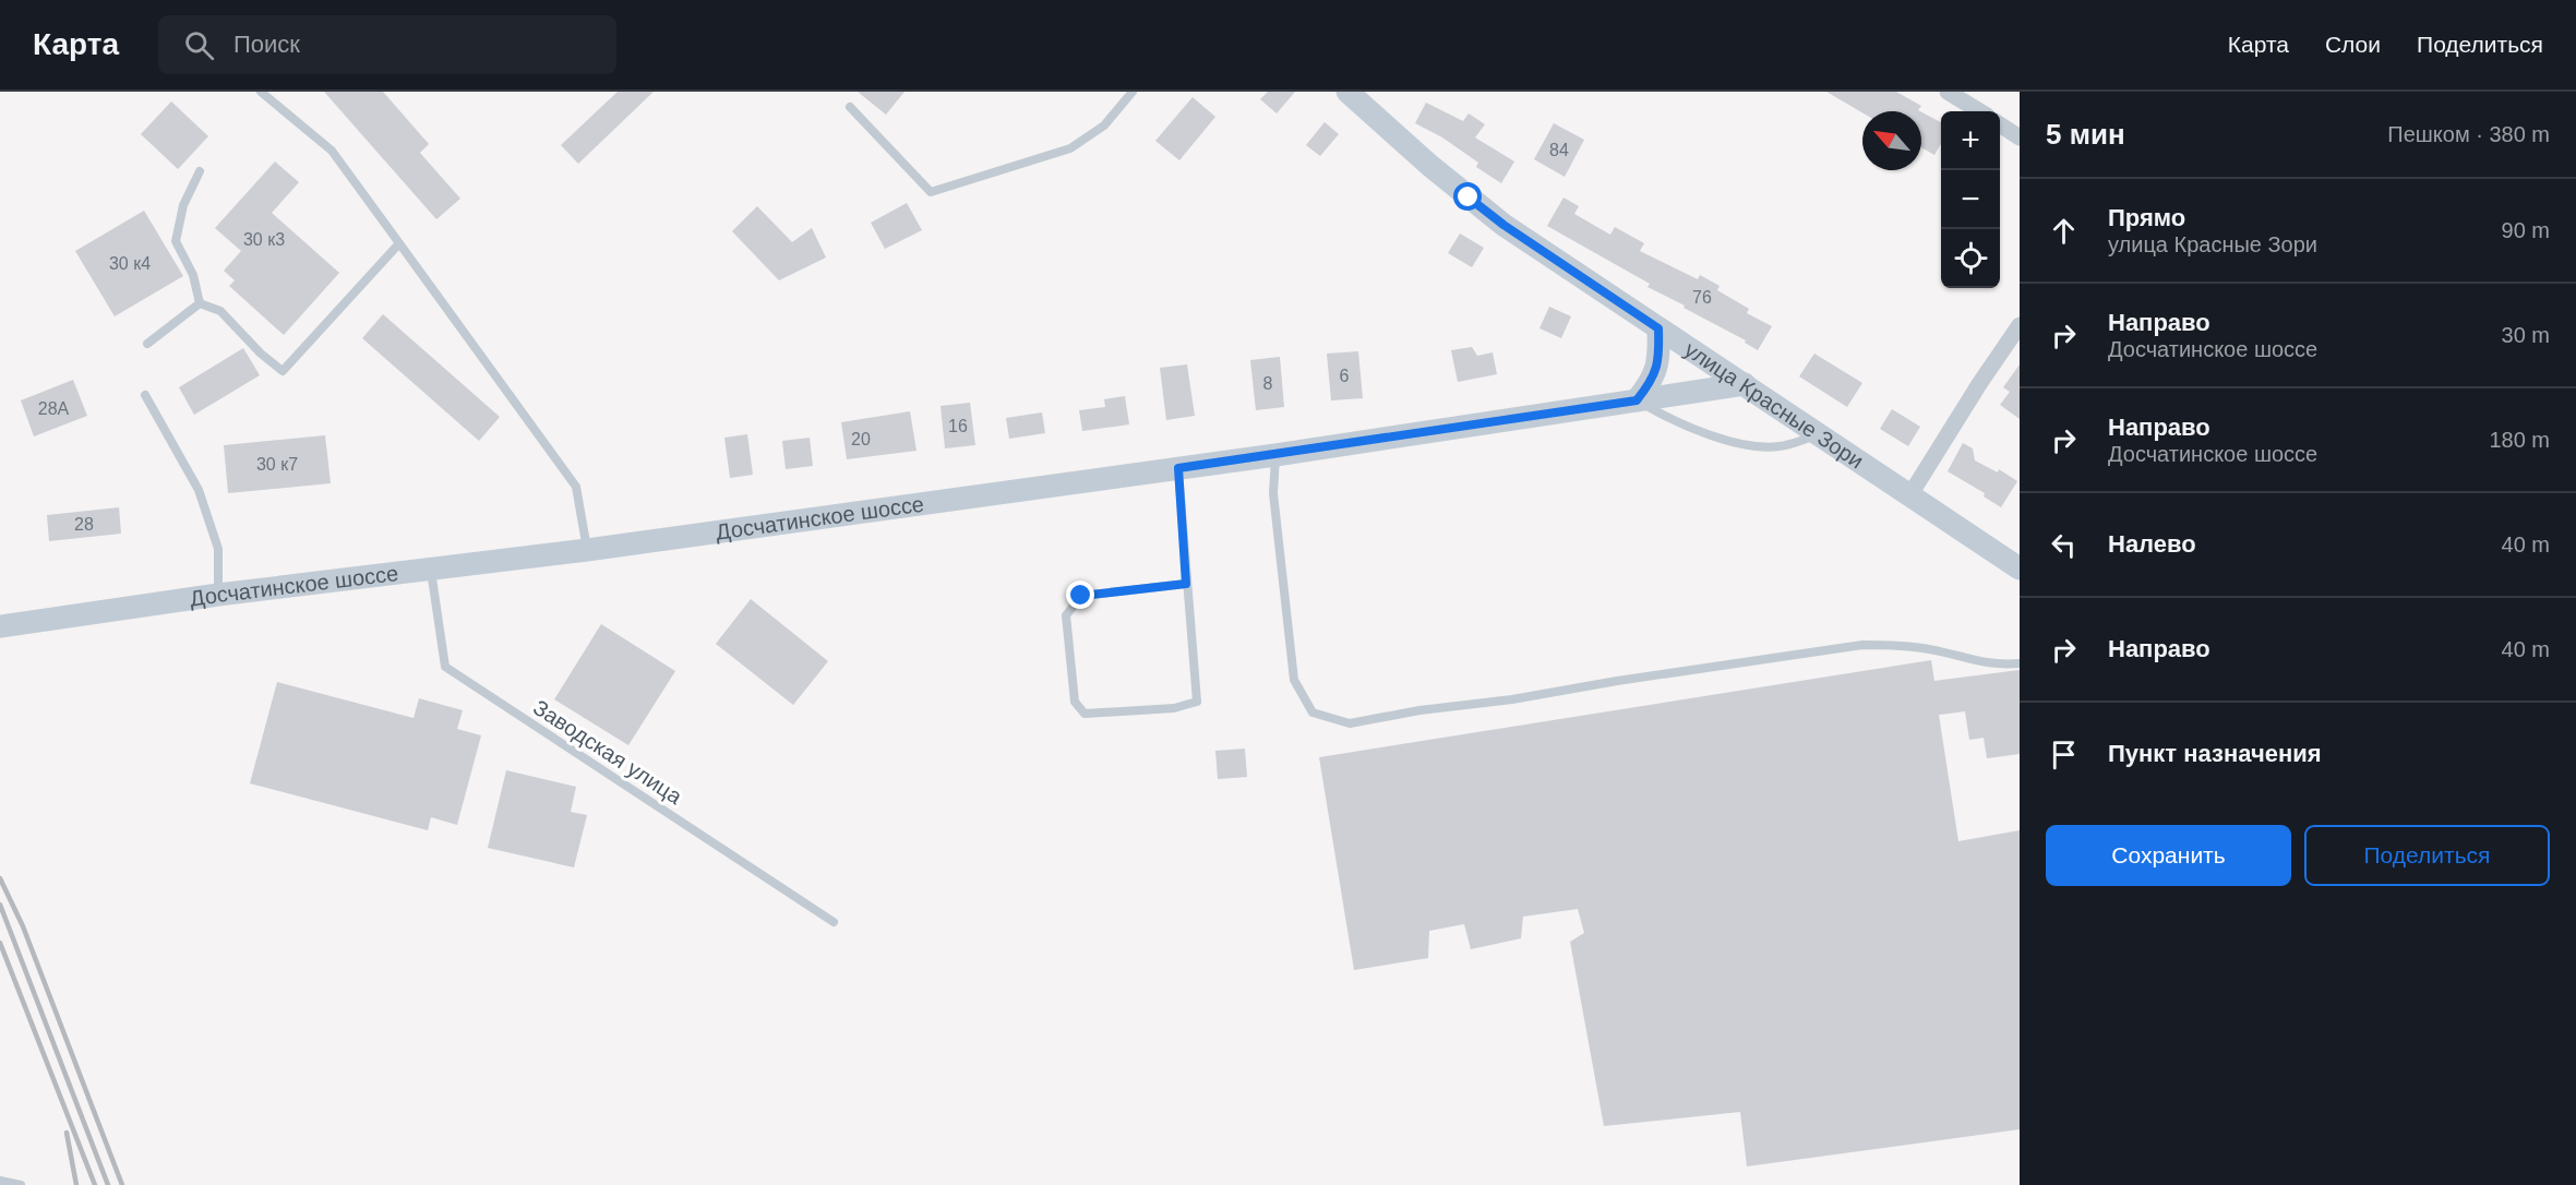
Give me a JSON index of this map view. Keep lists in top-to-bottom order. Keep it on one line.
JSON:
{"streets":{"street":["улица Красные Зори","Досчатинское шоссе"],"lane":["Заводская улица"]},"crossings":[["улица Красные Зори","Досчатинское шоссе"],["Досчатинское шоссе","Заводская улица"]],"house_numbers":["84","30 к3","30 к4","76","6","8","28А","16","20","30 к7","28"],"north":"top left","page":{"header":"Карта","search":"Поиск","nav":["Карта","Слои","Поделиться"],"heading":["5 мин","Пешком · 380 m"],"map_buttons":["+","−"],"list":[["Прямо","улица Красные Зори","90 m"],["Направо","Досчатинское шоссе","30 m"],["Направо","Досчатинское шоссе","180 m"],["Налево","40 m"],["Направо","40 m"],"Пункт назначения"],"buttons":["Сохранить","Поделиться"]}}
